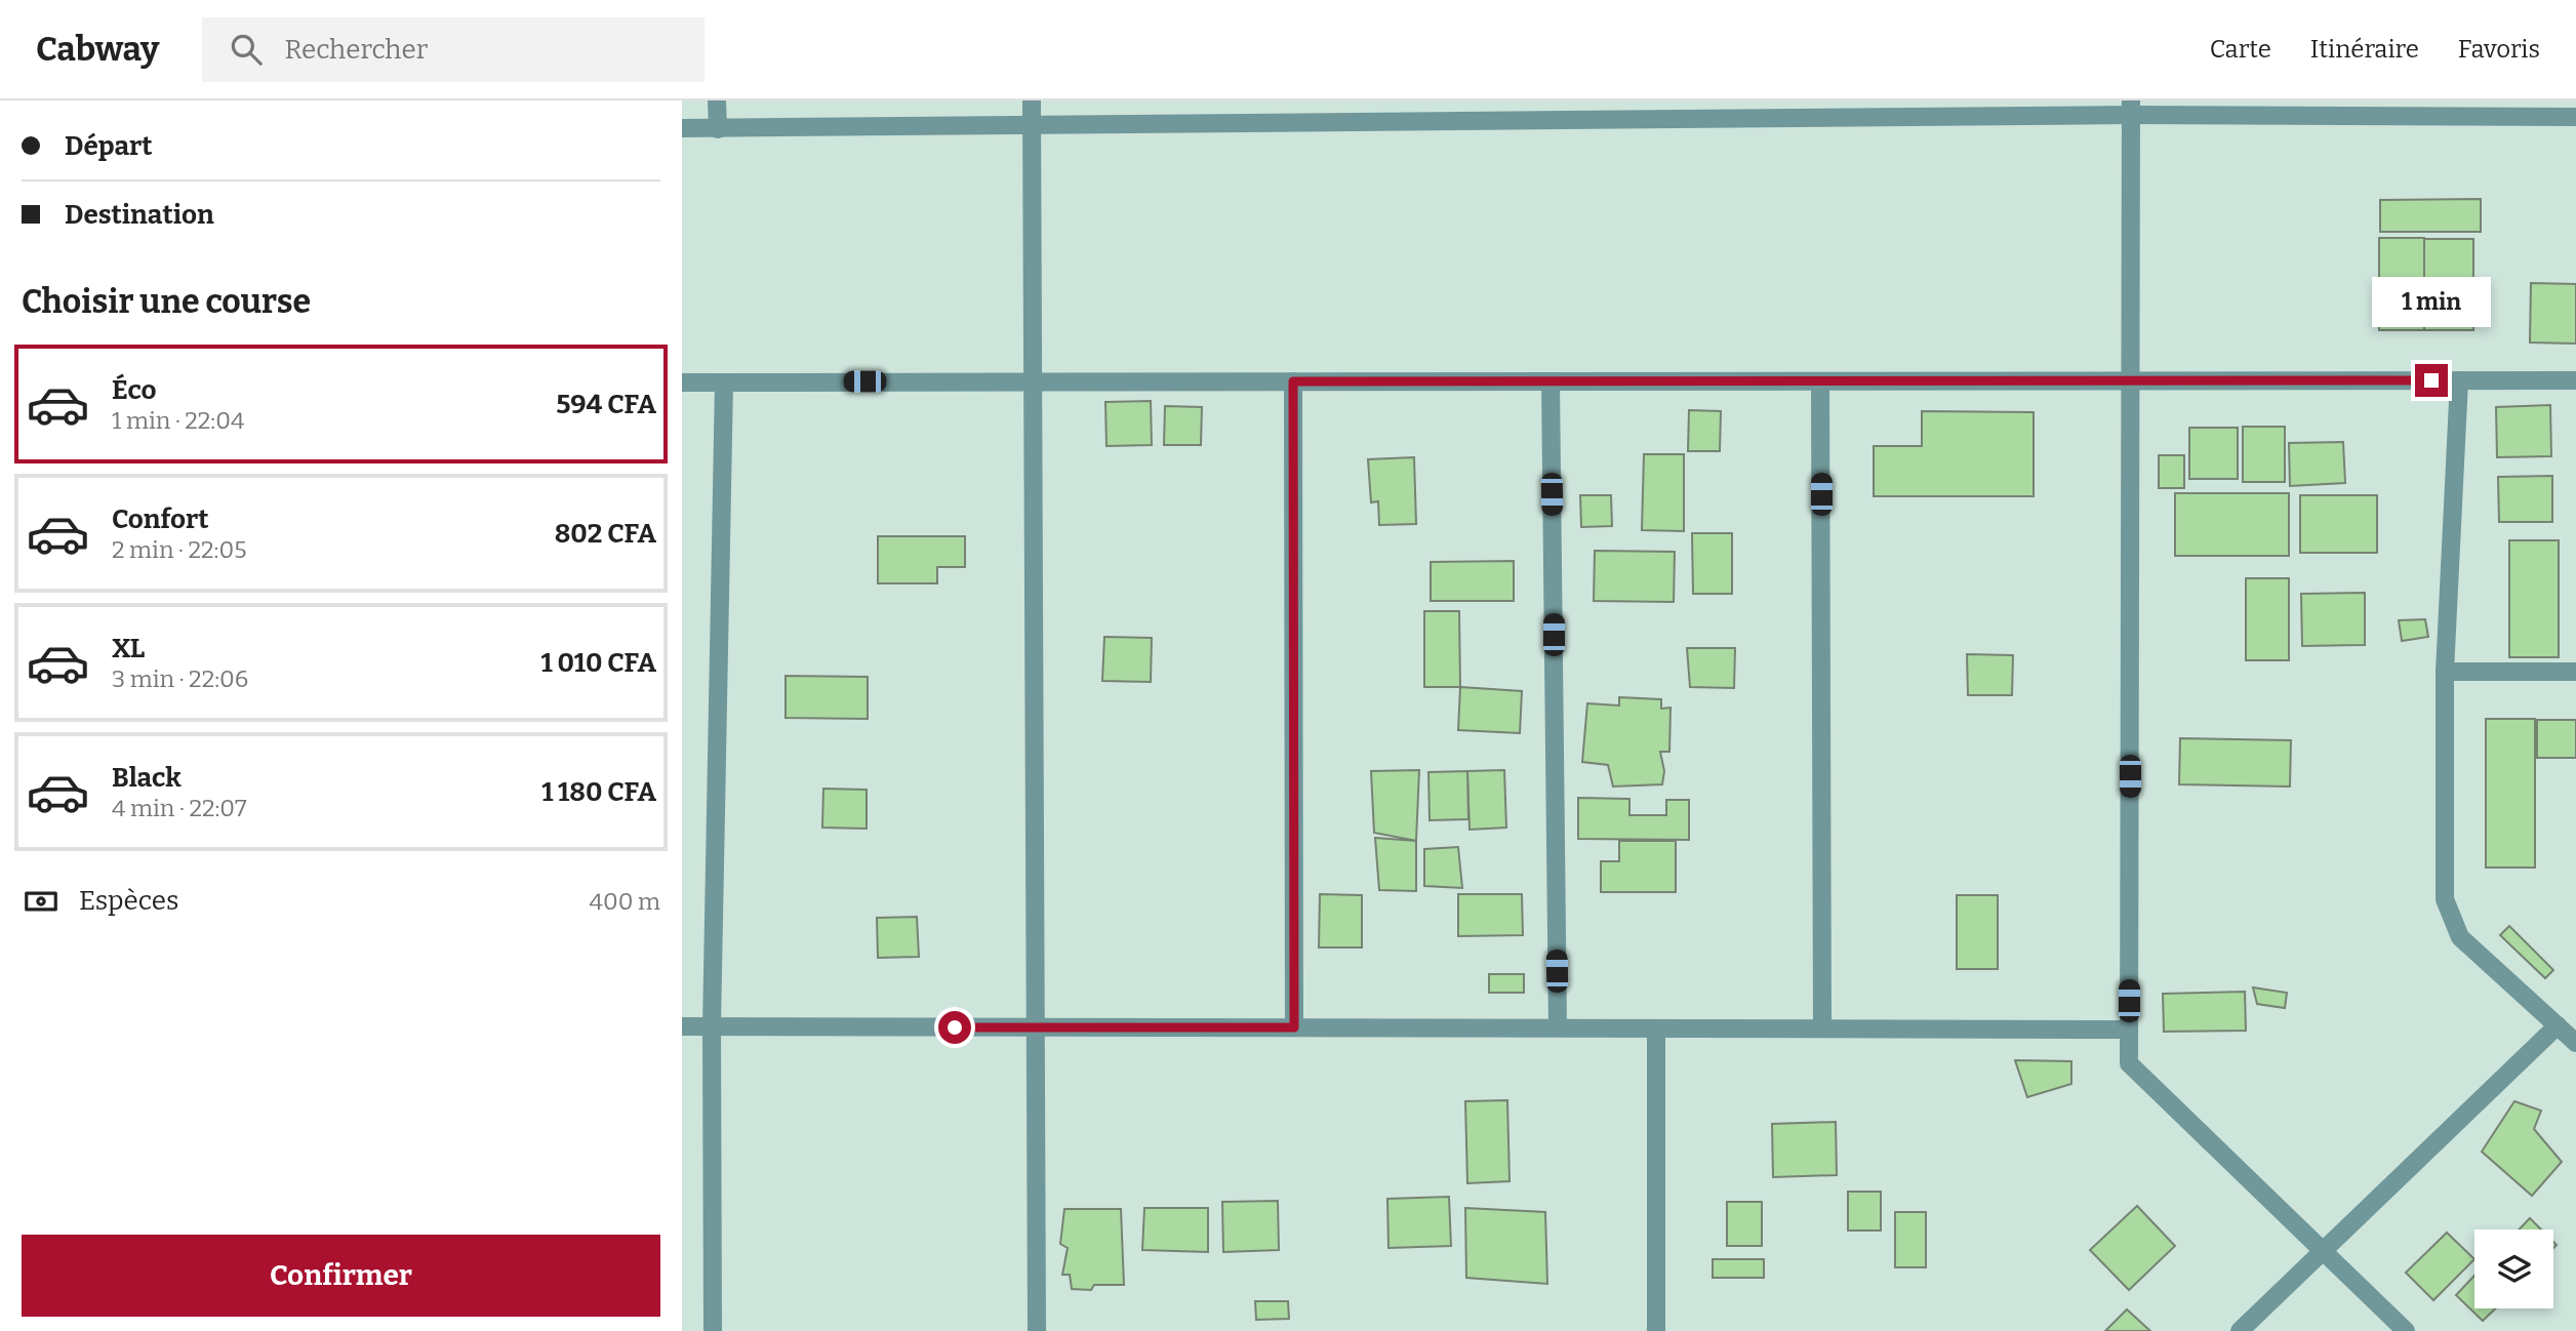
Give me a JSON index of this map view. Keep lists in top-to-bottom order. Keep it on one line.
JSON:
{"page":{"header":"Cabway","search":"Rechercher","nav":["Carte","Itinéraire","Favoris"],"banner":["Départ","Destination"],"heading":"Choisir une course","bubble":"1 min","list":[{"name":"Éco","note":"1 min · 22:04","value":"594 CFA"},{"name":"Confort","note":"2 min · 22:05","value":"802 CFA"},{"name":"XL","note":"3 min · 22:06","value":"1 010 CFA"},{"name":"Black","note":"4 min · 22:07","value":"1 180 CFA"}],"pay":["Espèces","400 m"],"buttons":"Confirmer"}}
